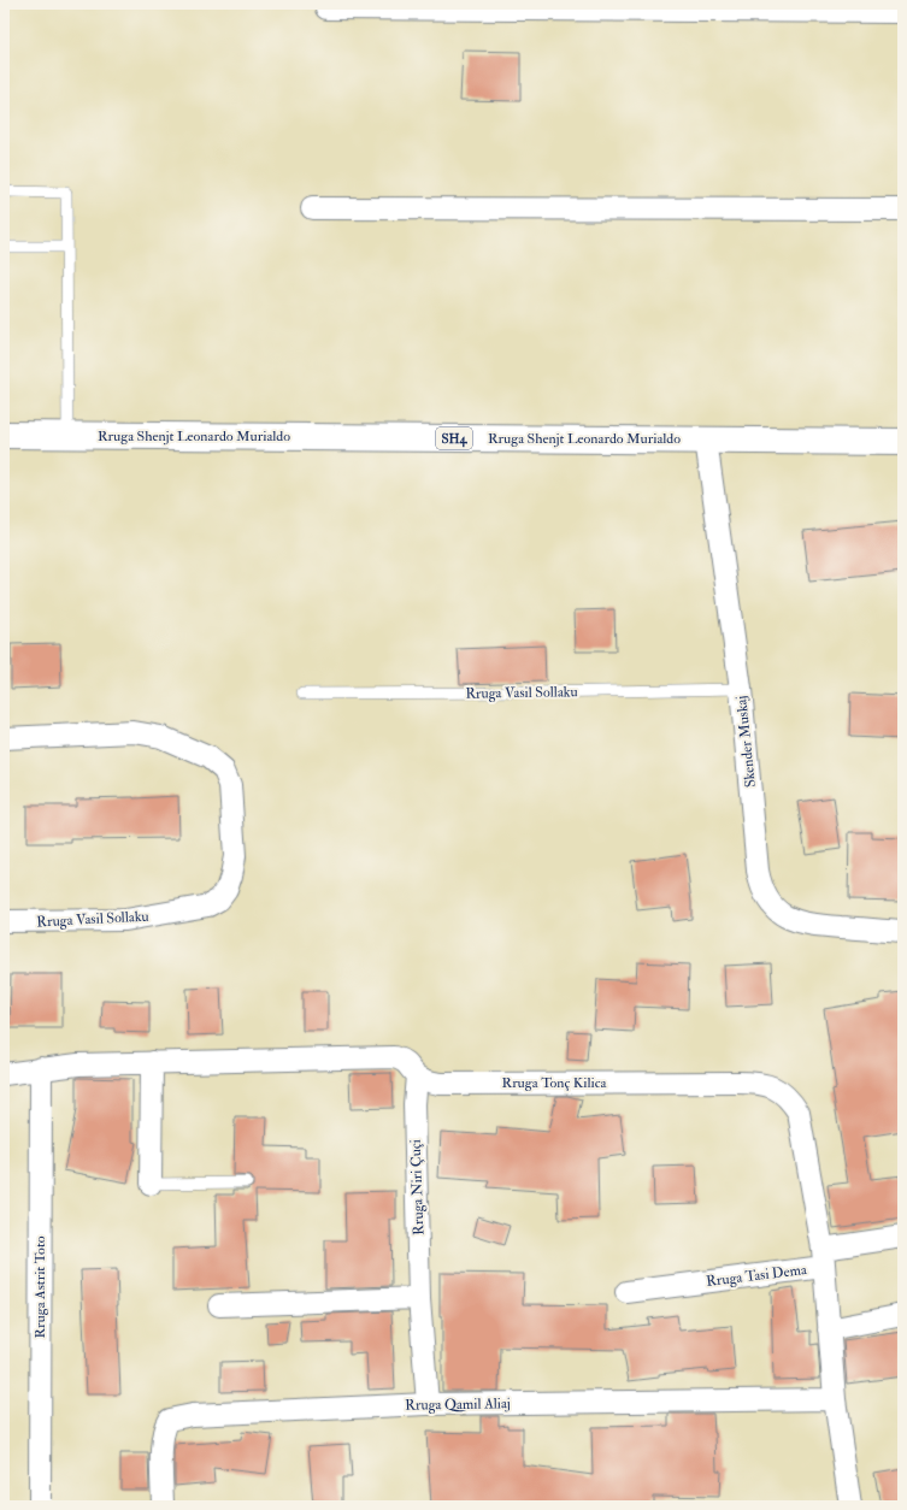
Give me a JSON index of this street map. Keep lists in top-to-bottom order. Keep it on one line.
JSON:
{"streets":{"main road":["Rruga Shenjt Leonardo Murialdo","SH4"],"street":["Rruga Vasil Sollaku","Skender Muskaj","Rruga Tonç Kilica","Rruga Niri Çuçi","Rruga Tasi Dema","Rruga Astrit Toto","Rruga Qamil Aliaj"]},"crossings":[["Rruga Shenjt Leonardo Murialdo","Skender Muskaj"],["Rruga Vasil Sollaku","Skender Muskaj"],["Rruga Tonç Kilica","Rruga Niri Çuçi"],["Rruga Tonç Kilica","Rruga Tasi Dema"],["Rruga Tonç Kilica","Rruga Astrit Toto"],["Rruga Niri Çuçi","Rruga Qamil Aliaj"],["Rruga Tasi Dema","Rruga Qamil Aliaj"]]}
